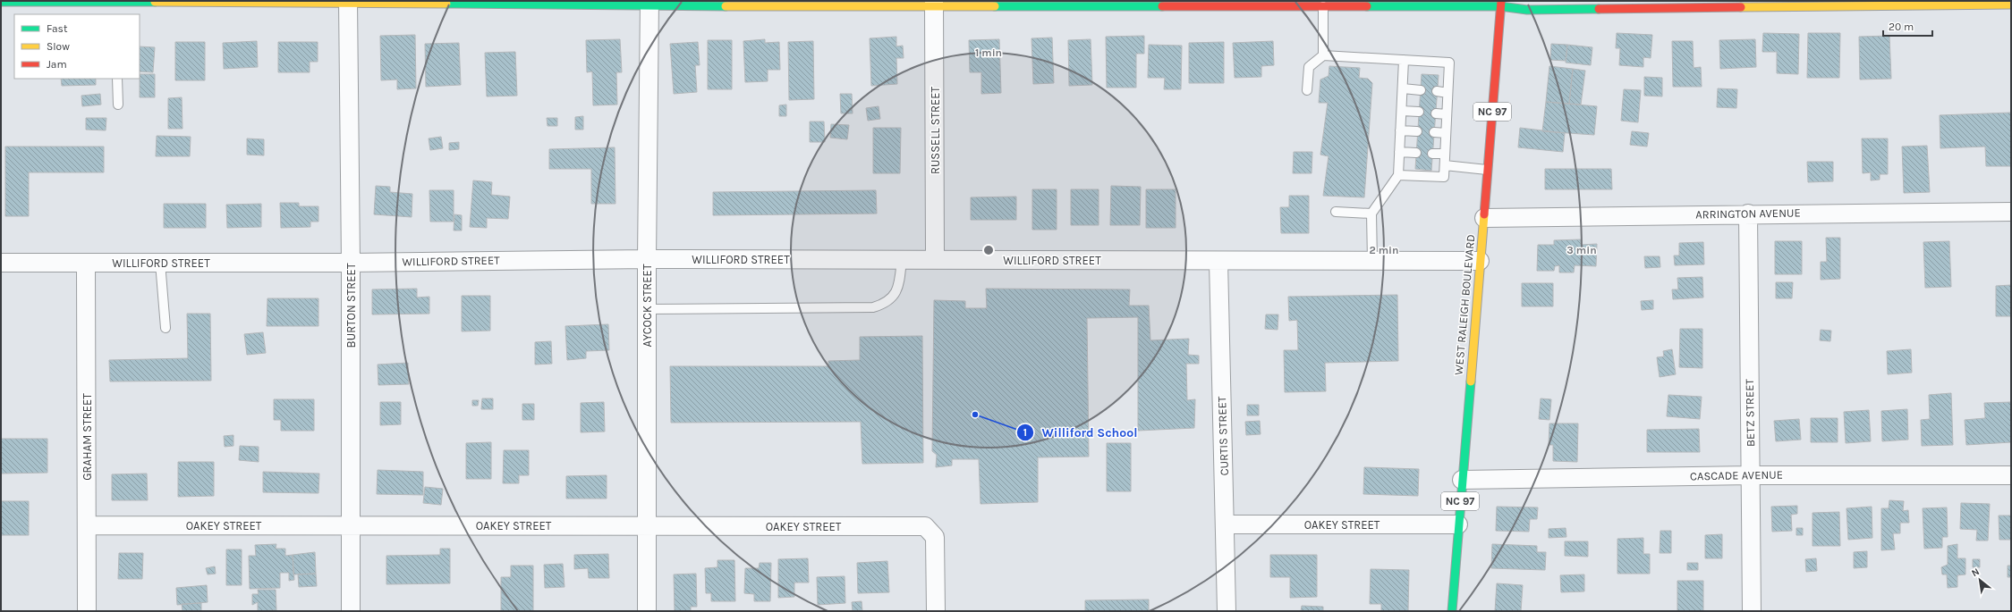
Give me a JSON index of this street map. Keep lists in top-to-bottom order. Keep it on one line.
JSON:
{"streets":{"main road":["NC 97","WEST RALEIGH BOULEVARD"],"street":["RUSSELL STREET","ARRINGTON AVENUE","WILLIFORD STREET","BURTON STREET","AYCOCK STREET","BETZ STREET","CURTIS STREET","GRAHAM STREET","CASCADE AVENUE","OAKEY STREET"]},"crossings":[["RUSSELL STREET","WILLIFORD STREET"],["ARRINGTON AVENUE","WEST RALEIGH BOULEVARD"],["ARRINGTON AVENUE","BETZ STREET"],["WILLIFORD STREET","WEST RALEIGH BOULEVARD"],["WILLIFORD STREET","BURTON STREET"],["WILLIFORD STREET","AYCOCK STREET"],["WILLIFORD STREET","CURTIS STREET"],["WILLIFORD STREET","GRAHAM STREET"],["WEST RALEIGH BOULEVARD","CASCADE AVENUE"],["WEST RALEIGH BOULEVARD","OAKEY STREET"],["BURTON STREET","OAKEY STREET"],["AYCOCK STREET","OAKEY STREET"],["BETZ STREET","CASCADE AVENUE"],["CURTIS STREET","OAKEY STREET"],["GRAHAM STREET","OAKEY STREET"]],"places":["Williford School"],"legend":["Fast","Slow","Jam"],"scale_bar":"20 m","north":"top left","rings":["1 min","2 min","3 min"]}
